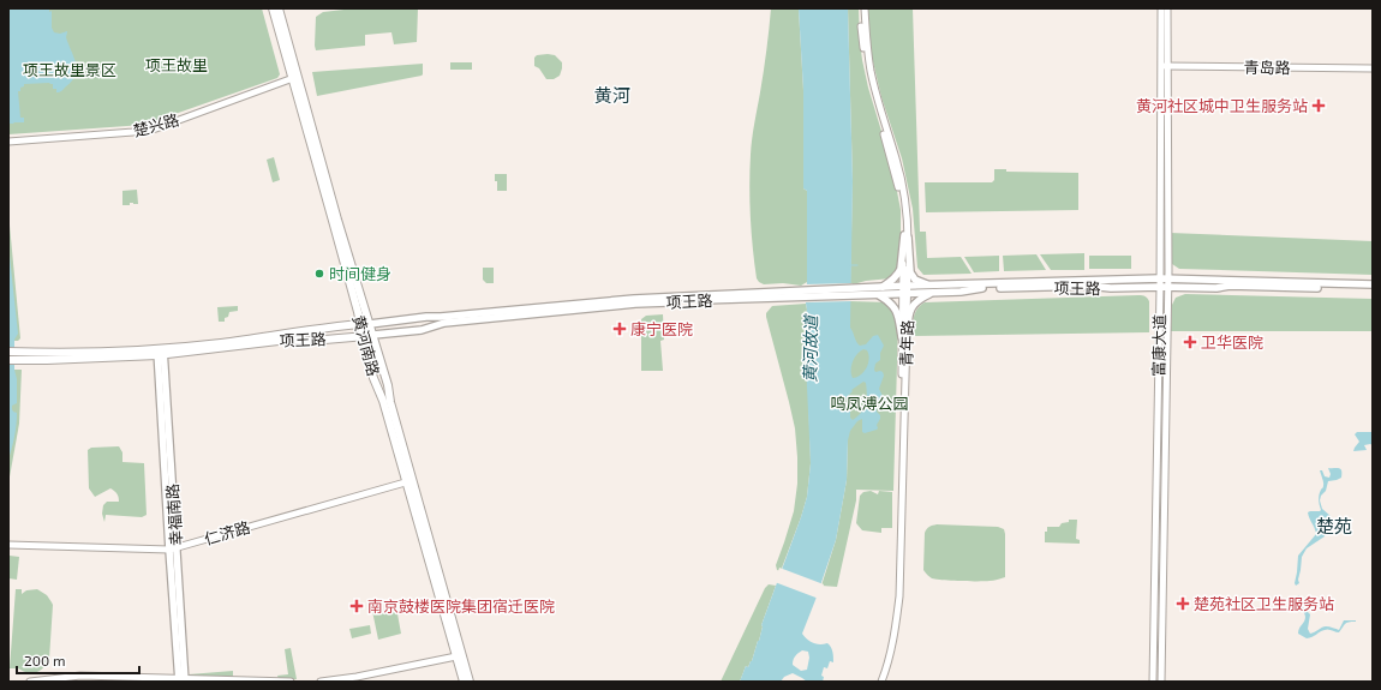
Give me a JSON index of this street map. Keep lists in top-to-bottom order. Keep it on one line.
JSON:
{"streets":{"main road":["项王路","黄河南路","幸福南路"],"street":["青岛路","楚兴路","青年路","富康大道","仁济路"]},"crossings":[["青岛路","富康大道"],["楚兴路","黄河南路"],["项王路","青年路"],["项王路","黄河南路"],["项王路","富康大道"],["项王路","幸福南路"],["黄河南路","仁济路"],["幸福南路","仁济路"]],"districts":["黄河","楚苑"],"water":["黄河故道"],"parks":["项王故里","项王故里景区","鸣凤溥公园"],"places":{"health":["黄河社区城中卫生服务站","康宁医院","卫华医院","楚苑社区卫生服务站","南京鼓楼医院集团宿迁医院"],"other":["时间健身"]},"scale_bar":"200 m"}
